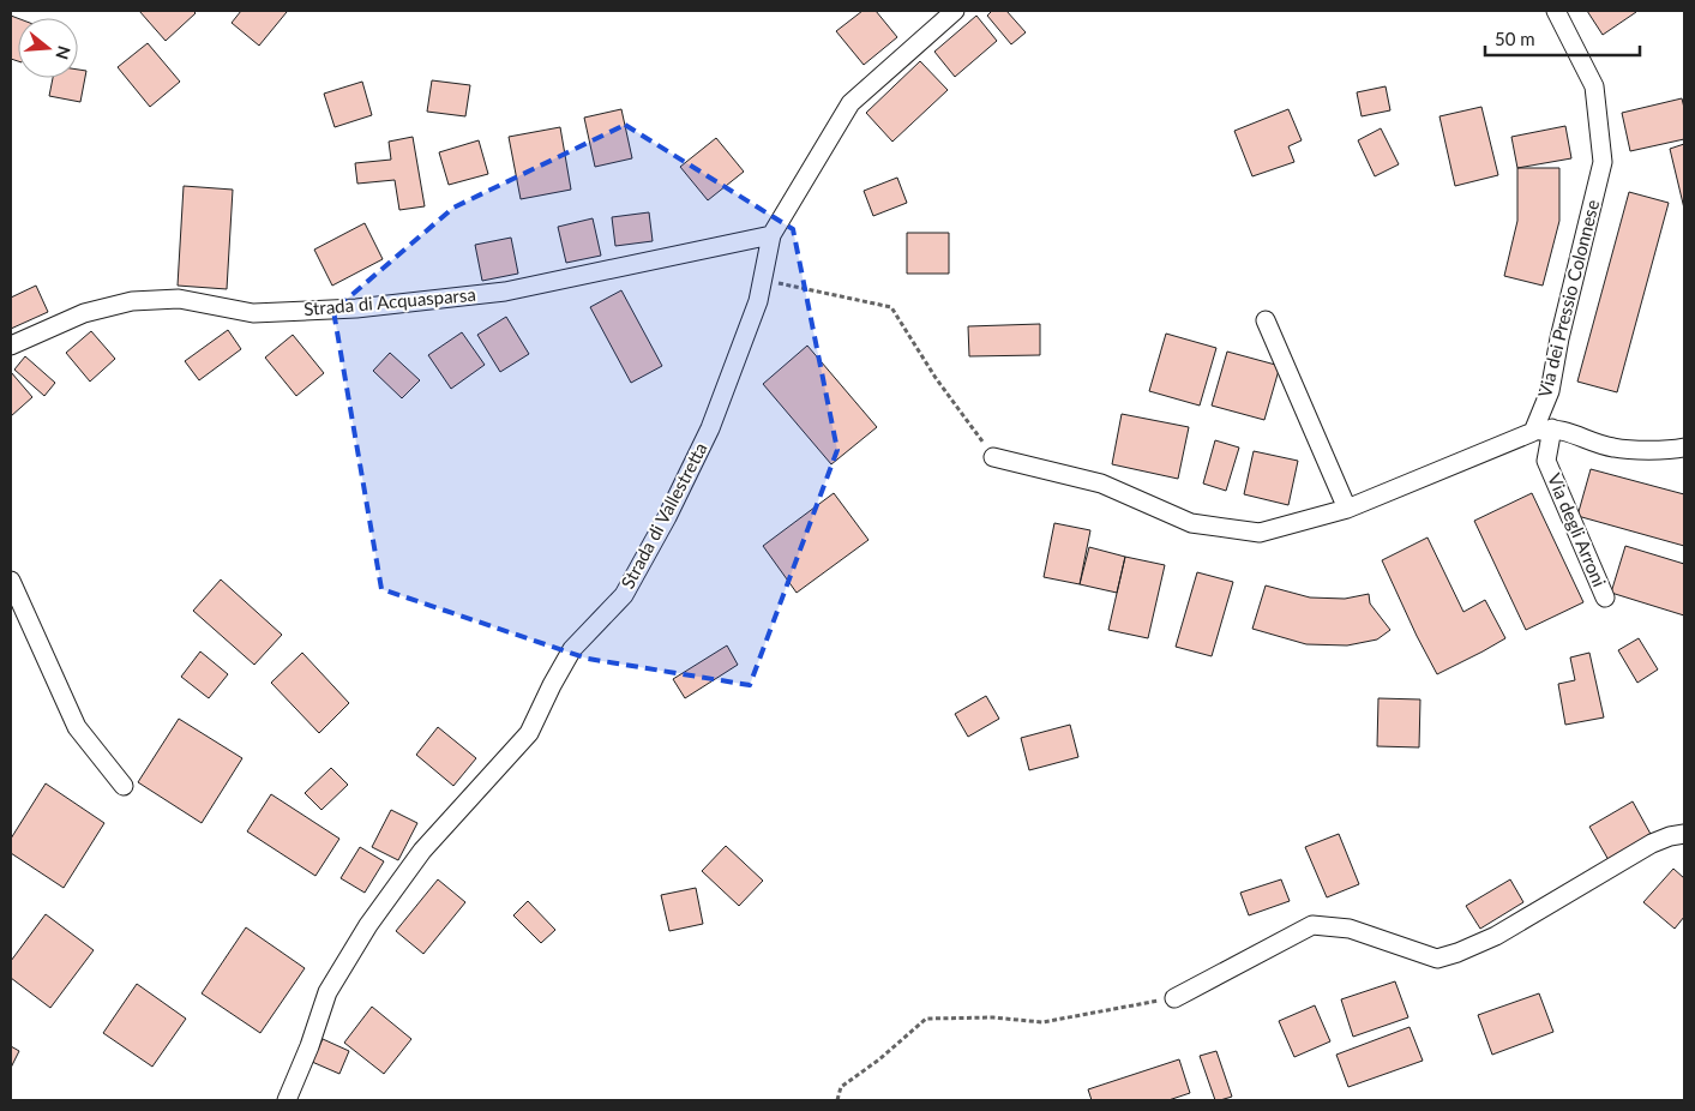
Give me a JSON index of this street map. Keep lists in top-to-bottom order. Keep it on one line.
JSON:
{"streets":{"street":["Via dei Pressio Colonnese","Strada di Acquasparsa","Strada di Vallestretta","Via degli Arroni"]},"crossings":[["Strada di Acquasparsa","Strada di Vallestretta"]],"scale_bar":"50 m","north":"right"}
